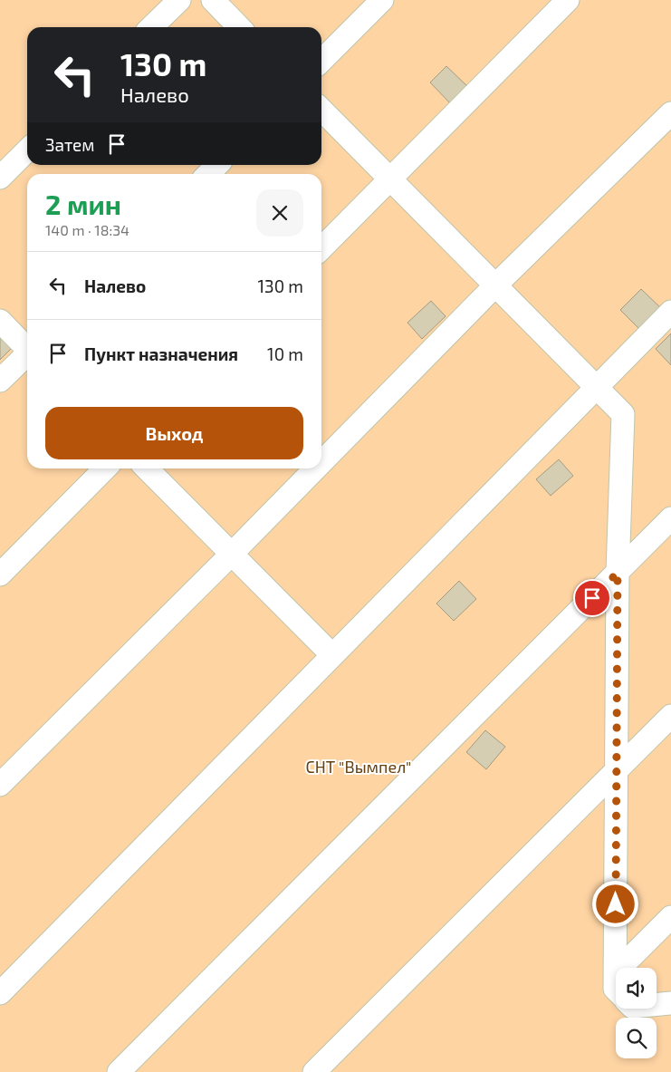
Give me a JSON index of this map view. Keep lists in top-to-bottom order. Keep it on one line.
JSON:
{"parks":["СНТ \"Вымпел\""],"page":{"turn":["130 m","Налево"],"then":"Затем","heading":["2 мин","140 m · 18:34"],"list":[{"name":"Налево","value":"130 m"},{"name":"Пункт назначения","value":"10 m"}],"buttons":"Выход"}}
